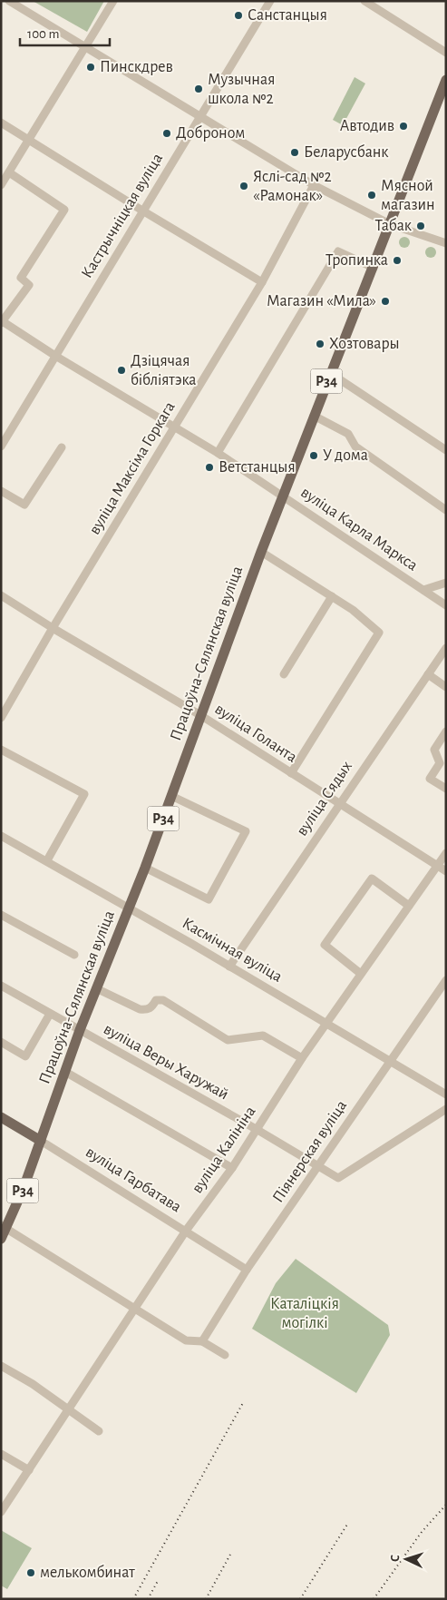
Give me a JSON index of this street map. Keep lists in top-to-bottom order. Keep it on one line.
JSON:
{"streets":{"main road":["Р34","Працоўна-Сялянская вуліца","вуліца Гарбатава"],"street":["Кастрычніцкая вуліца","вуліца Максіма Горкага","вуліца Карла Маркса","вуліца Голанта","вуліца Сядых","Касмічная вуліца","вуліца Веры Харужай","вуліца Калініна","Піянерская вуліца"]},"crossings":[["Кастрычніцкая вуліца","вуліца Карла Маркса"],["вуліца Максіма Горкага","вуліца Карла Маркса"],["вуліца Максіма Горкага","вуліца Голанта"],["вуліца Карла Маркса","Працоўна-Сялянская вуліца"],["Працоўна-Сялянская вуліца","вуліца Голанта"],["Працоўна-Сялянская вуліца","Касмічная вуліца"],["Працоўна-Сялянская вуліца","вуліца Веры Харужай"],["Працоўна-Сялянская вуліца","вуліца Гарбатава"],["вуліца Голанта","вуліца Сядых"],["вуліца Голанта","вуліца Калініна"],["вуліца Сядых","Касмічная вуліца"],["Касмічная вуліца","вуліца Калініна"],["Касмічная вуліца","Піянерская вуліца"],["вуліца Веры Харужай","вуліца Калініна"],["вуліца Веры Харужай","Піянерская вуліца"],["вуліца Калініна","вуліца Гарбатава"],["Піянерская вуліца","вуліца Гарбатава"]],"parks":["Каталіцкія могілкі"],"places":["Санстанцыя","Пинскдрев","Музычная школа №2","Автодив","Доброном","Беларусбанк","Яслі-сад №2 «Рамонак»","Мясной магазин","Табак","Тропинка","Магазин «Мила»","Хозтовары","Дзіцячая бібліятэка","У дома","Ветстанцыя","мелькомбинат"],"scale_bar":"100 m","north":"left"}
